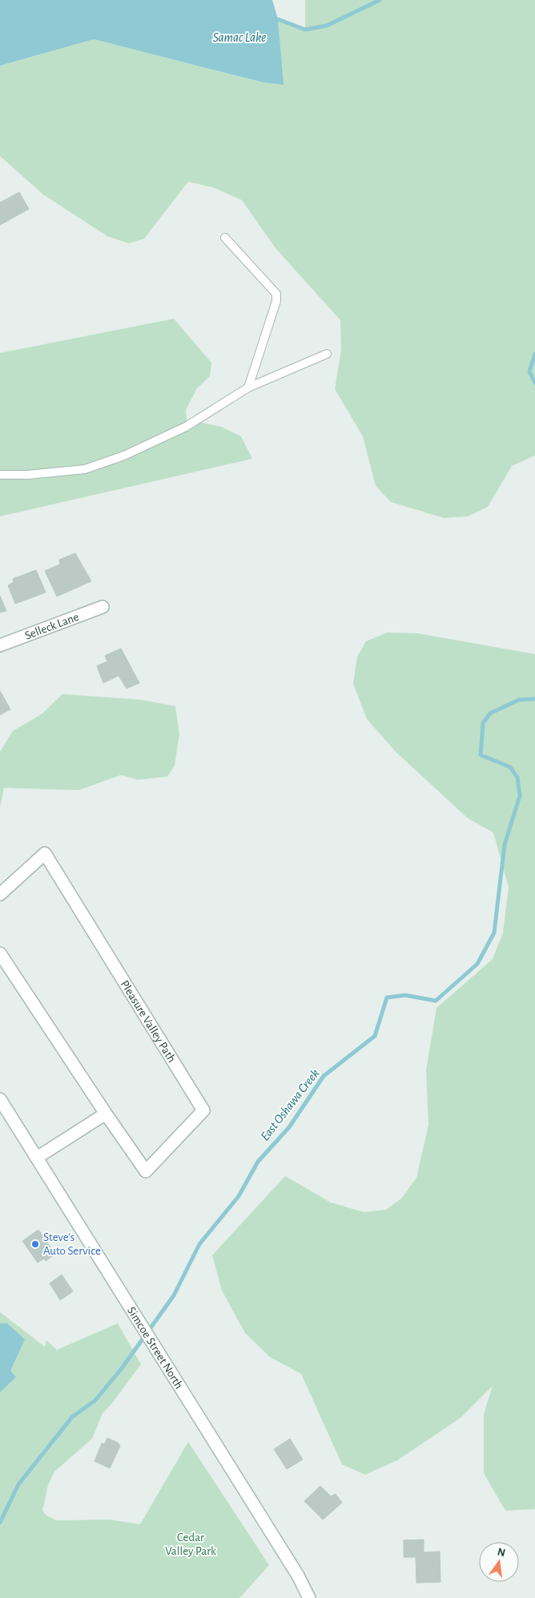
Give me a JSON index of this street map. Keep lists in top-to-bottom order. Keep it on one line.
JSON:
{"streets":{"street":["Selleck Lane","Pleasure Valley Path","Simcoe Street North"]},"water":["Samac Lake","East Oshawa Creek"],"parks":["Cedar Valley Park"],"places":["Steve's Auto Service"],"north":"top"}
